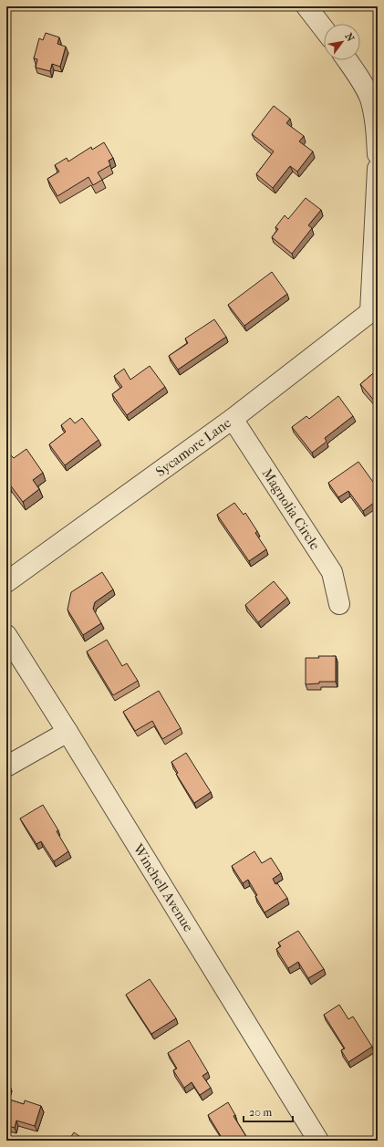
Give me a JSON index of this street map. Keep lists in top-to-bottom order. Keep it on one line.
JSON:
{"streets":{"street":["Sycamore Lane","Magnolia Circle","Winchell Avenue"]},"crossings":[["Sycamore Lane","Magnolia Circle"]],"scale_bar":"20 m","north":"top right"}
